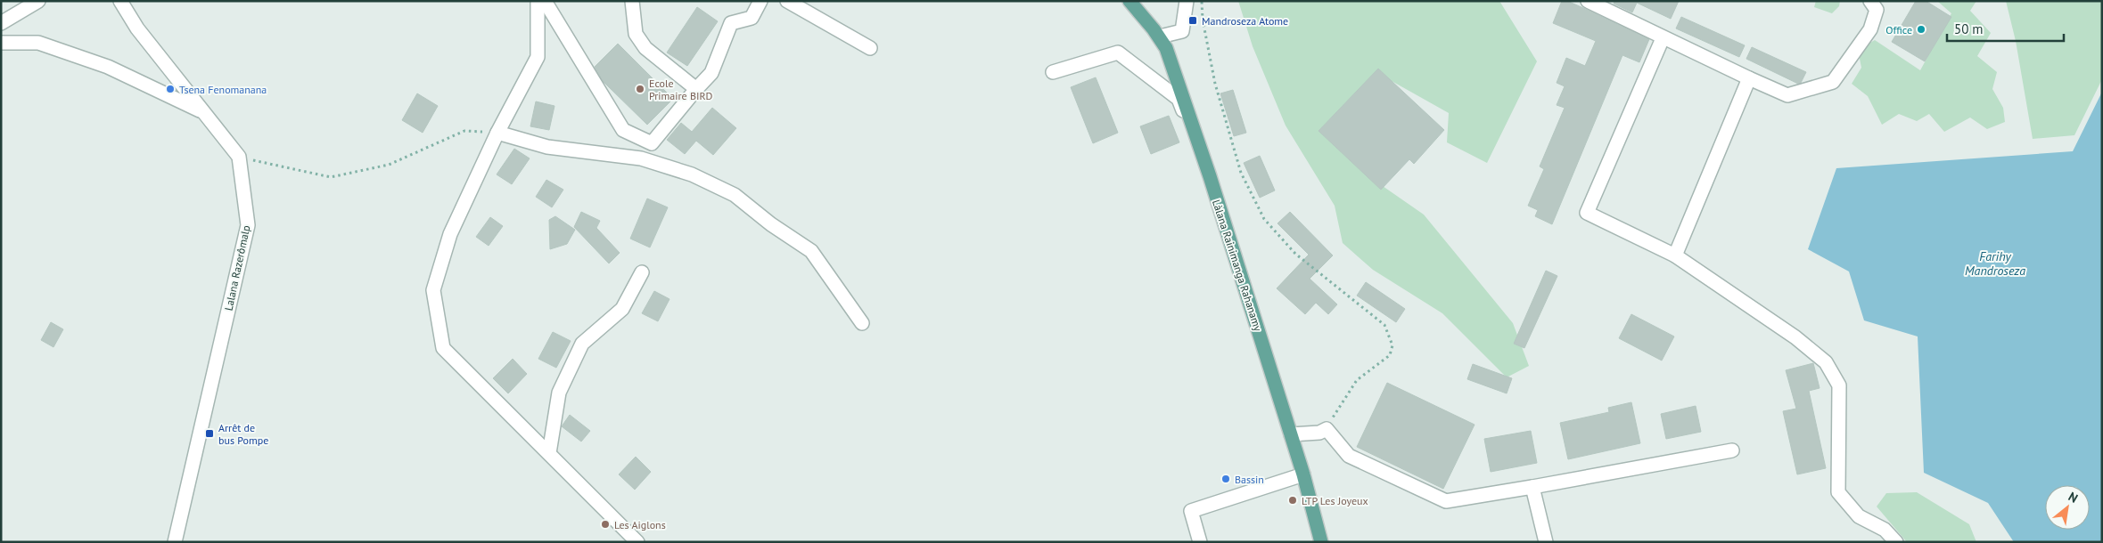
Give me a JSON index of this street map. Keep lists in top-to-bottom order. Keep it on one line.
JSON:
{"streets":{"main road":["Làlana Rainimanga Rahanamy"],"street":["Lalana Razerômalp"]},"water":["Farihy Mandroseza"],"places":{"transit":["Mandroseza Atome","Arrêt de bus Pompe"],"other":["Office","Tsena Fenomanana","Ecole Primaire BIRD","Bassin","LTP Les Joyeux","Les Aiglons"]},"scale_bar":"50 m","north":"top right"}
